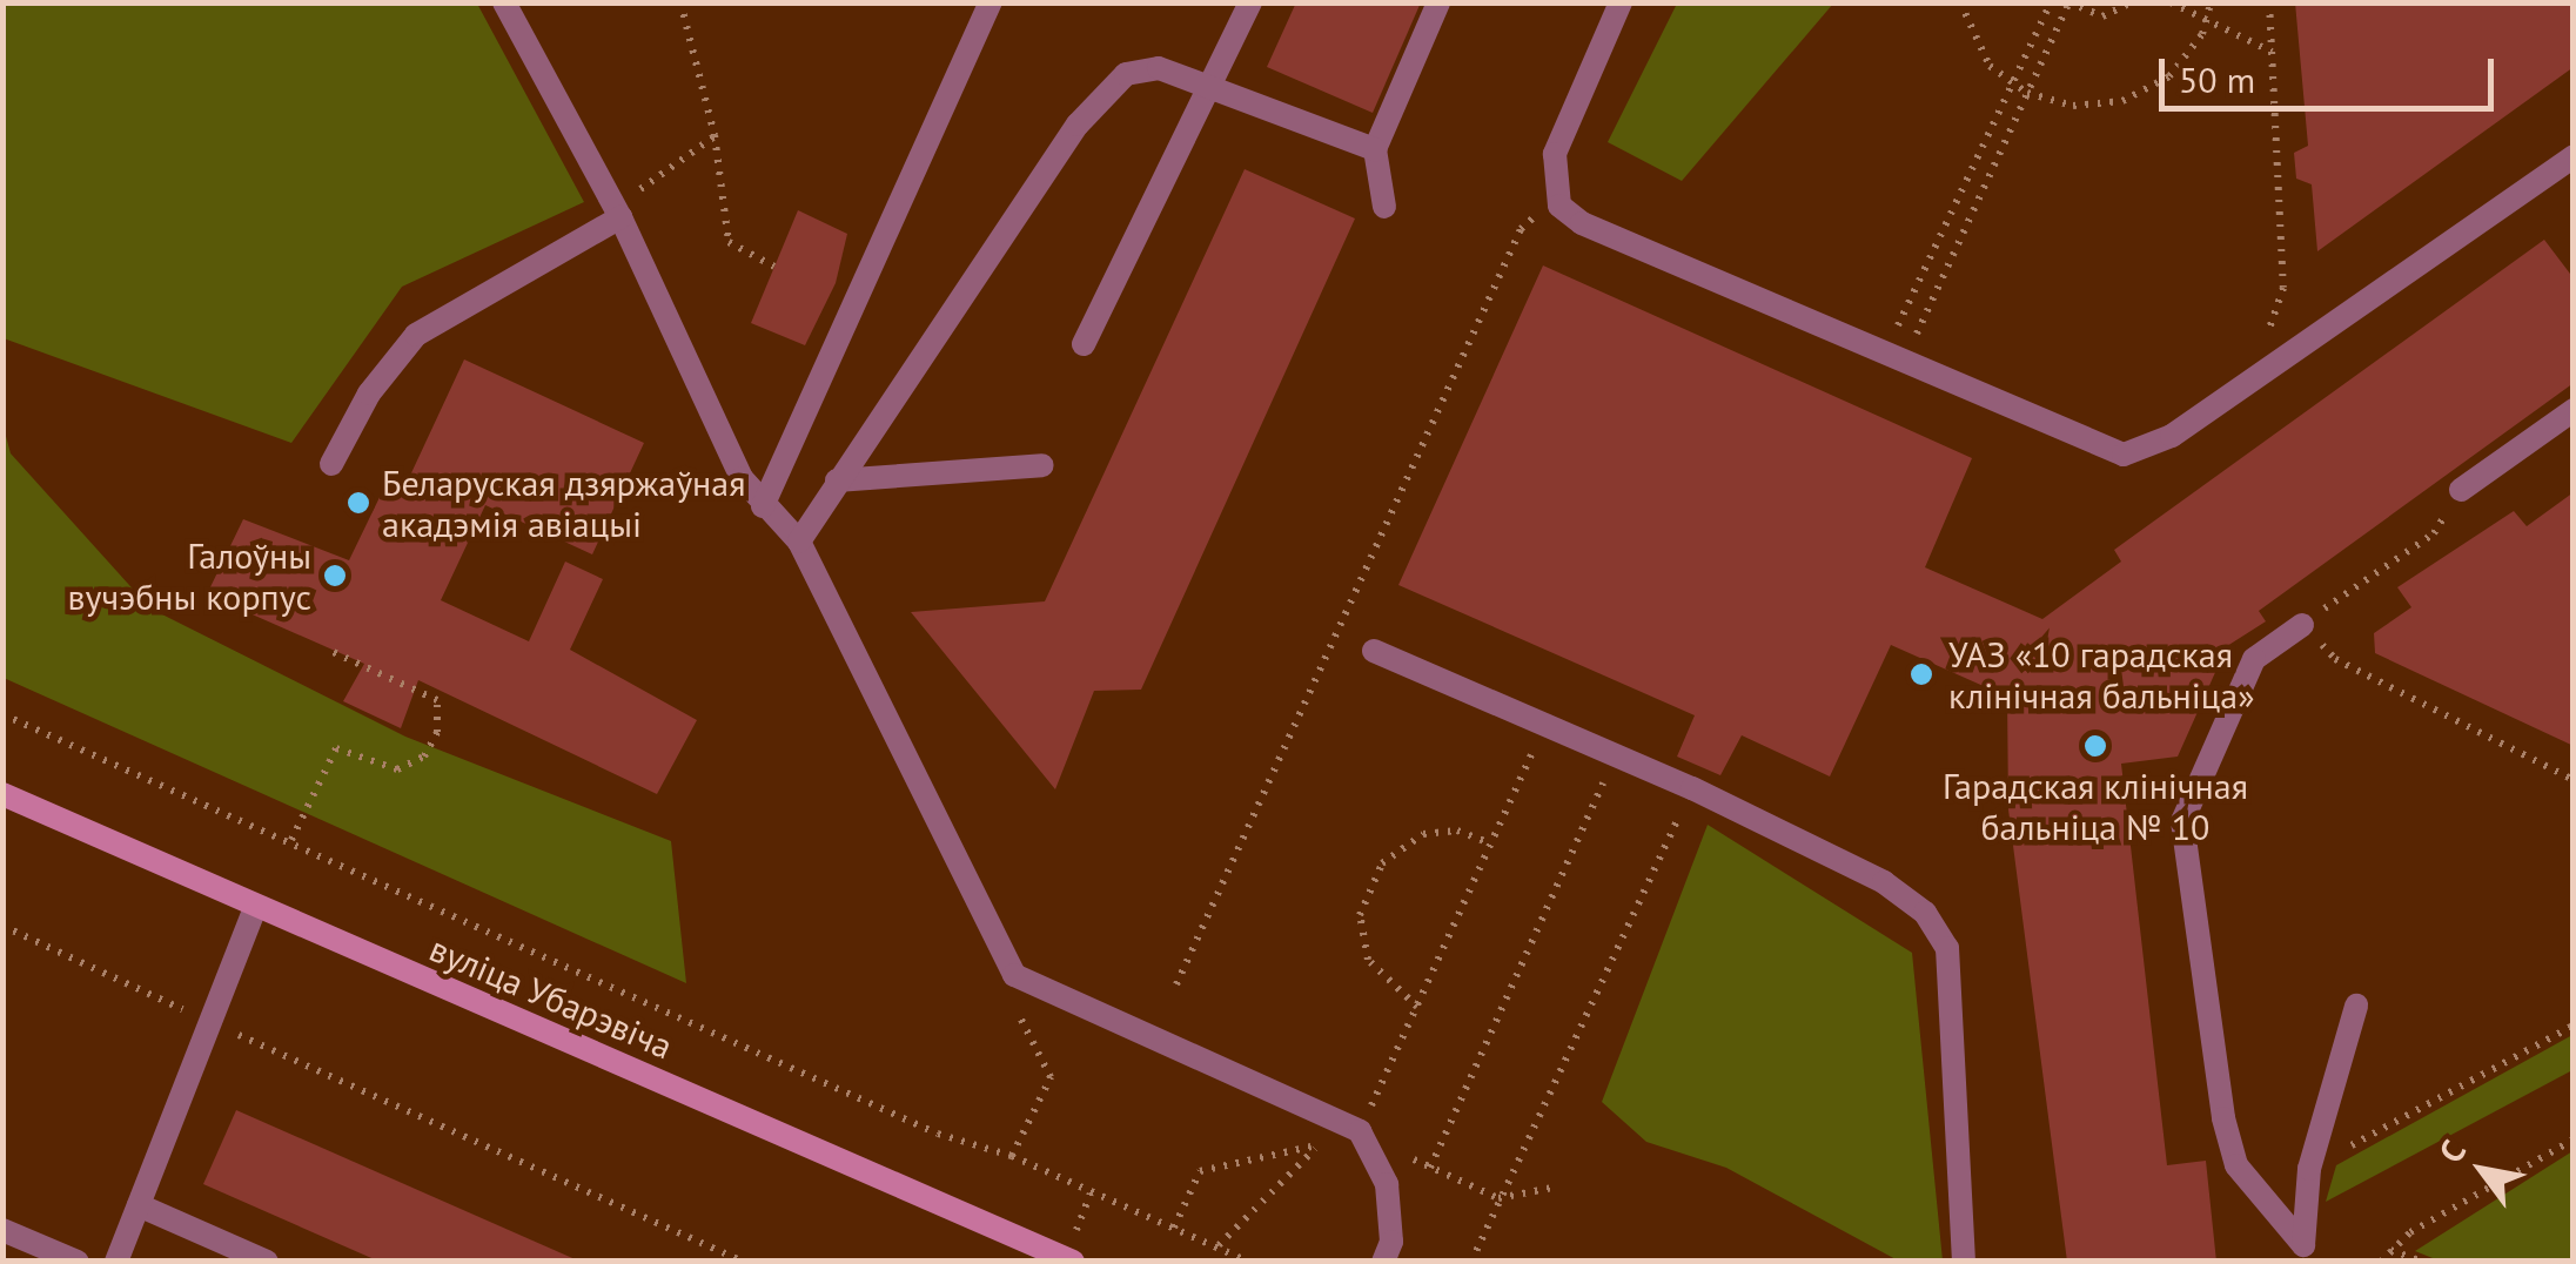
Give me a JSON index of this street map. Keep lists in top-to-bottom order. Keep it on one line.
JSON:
{"streets":{"main road":["вуліца Убарэвіча"]},"places":["Беларуская дзяржаўная акадэмія авіацыі","Галоўны вучэбны корпус","УАЗ «10 гарадская клінічная бальніца»","Гарадская клінічная бальніца № 10"],"scale_bar":"50 m","north":"top left"}
